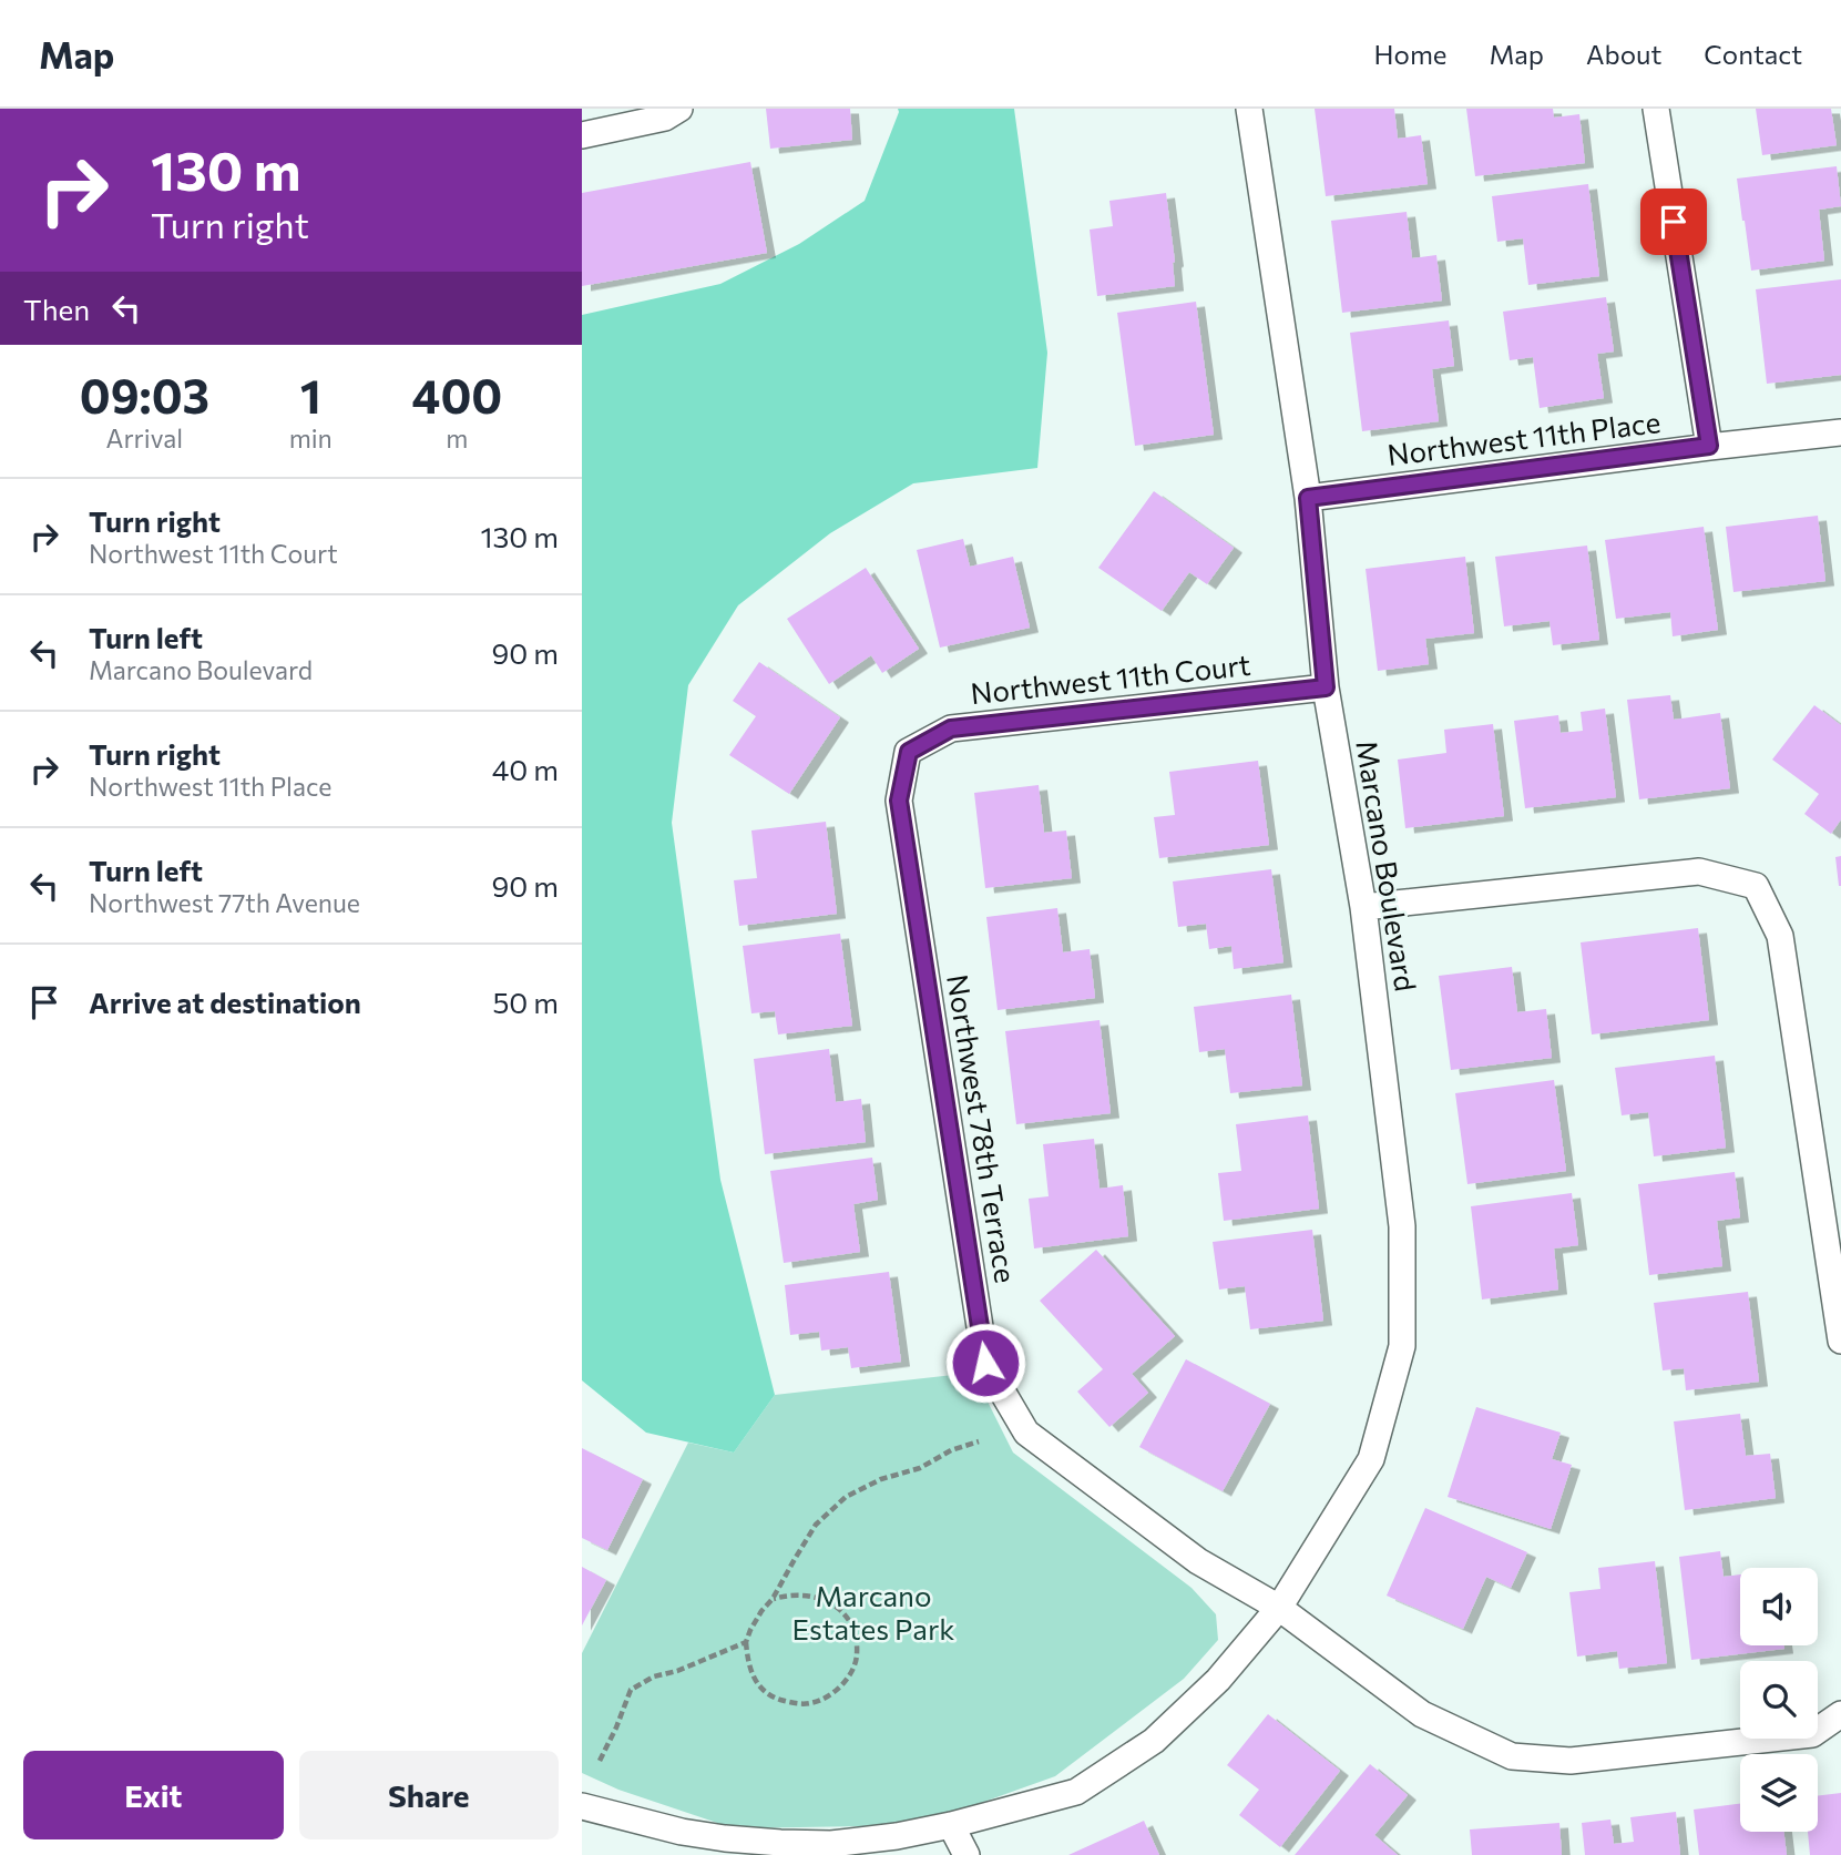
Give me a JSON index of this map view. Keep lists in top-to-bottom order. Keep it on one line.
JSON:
{"streets":{"street":["Northwest 11th Place","Northwest 11th Court","Marcano Boulevard","Northwest 78th Terrace"]},"crossings":[["Northwest 11th Place","Marcano Boulevard"],["Northwest 11th Court","Marcano Boulevard"],["Northwest 11th Court","Northwest 78th Terrace"],["Marcano Boulevard","Northwest 78th Terrace"]],"parks":["Marcano Estates Park"],"page":{"header":"Map","nav":["Home","Map","About","Contact"],"turn":["130 m","Turn right"],"then":"Then","eta":["09:03","Arrival","1","min","400","m"],"list":[{"name":"Turn right","note":"Northwest 11th Court","value":"130 m"},{"name":"Turn left","note":"Marcano Boulevard","value":"90 m"},{"name":"Turn right","note":"Northwest 11th Place","value":"40 m"},{"name":"Turn left","note":"Northwest 77th Avenue","value":"90 m"},{"name":"Arrive at destination","value":"50 m"}],"buttons":["Exit","Share"]}}
